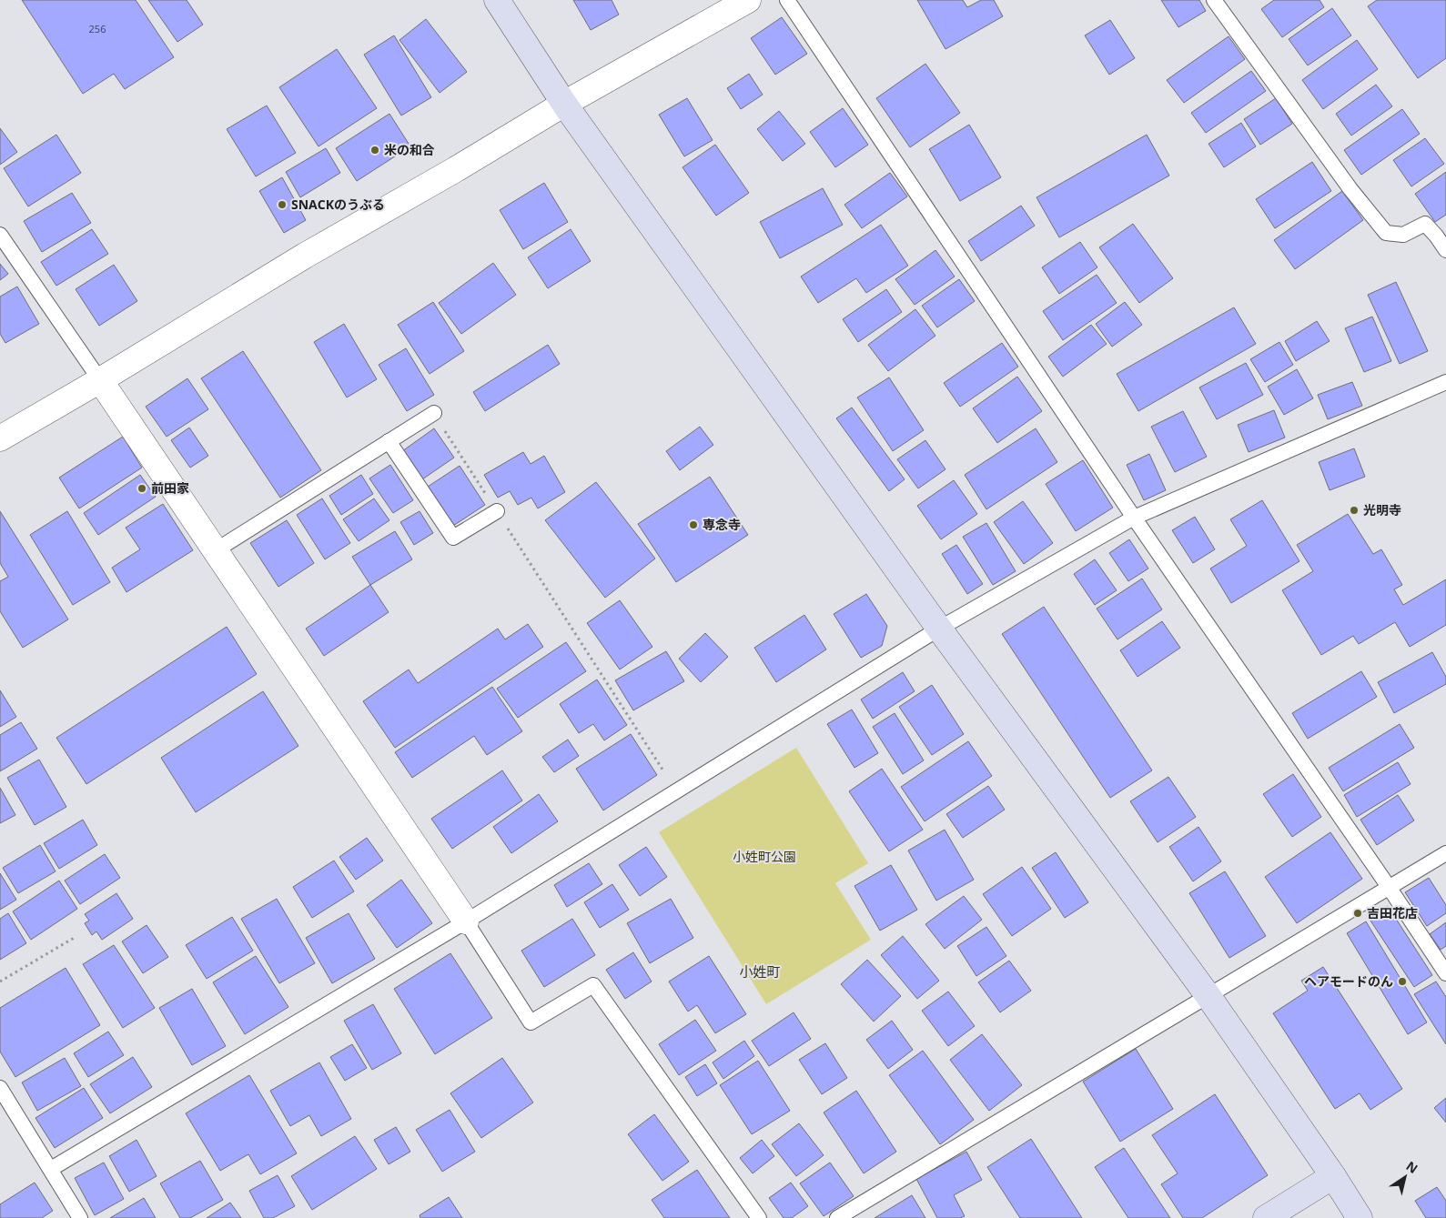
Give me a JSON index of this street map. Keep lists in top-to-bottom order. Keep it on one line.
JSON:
{"districts":["小姓町"],"parks":["小姓町公園"],"places":["米の和合","SNACKのうぶる","前田家","光明寺","専念寺","吉田花店","ヘアモードのん"],"house_numbers":["256"],"north":"top right"}
